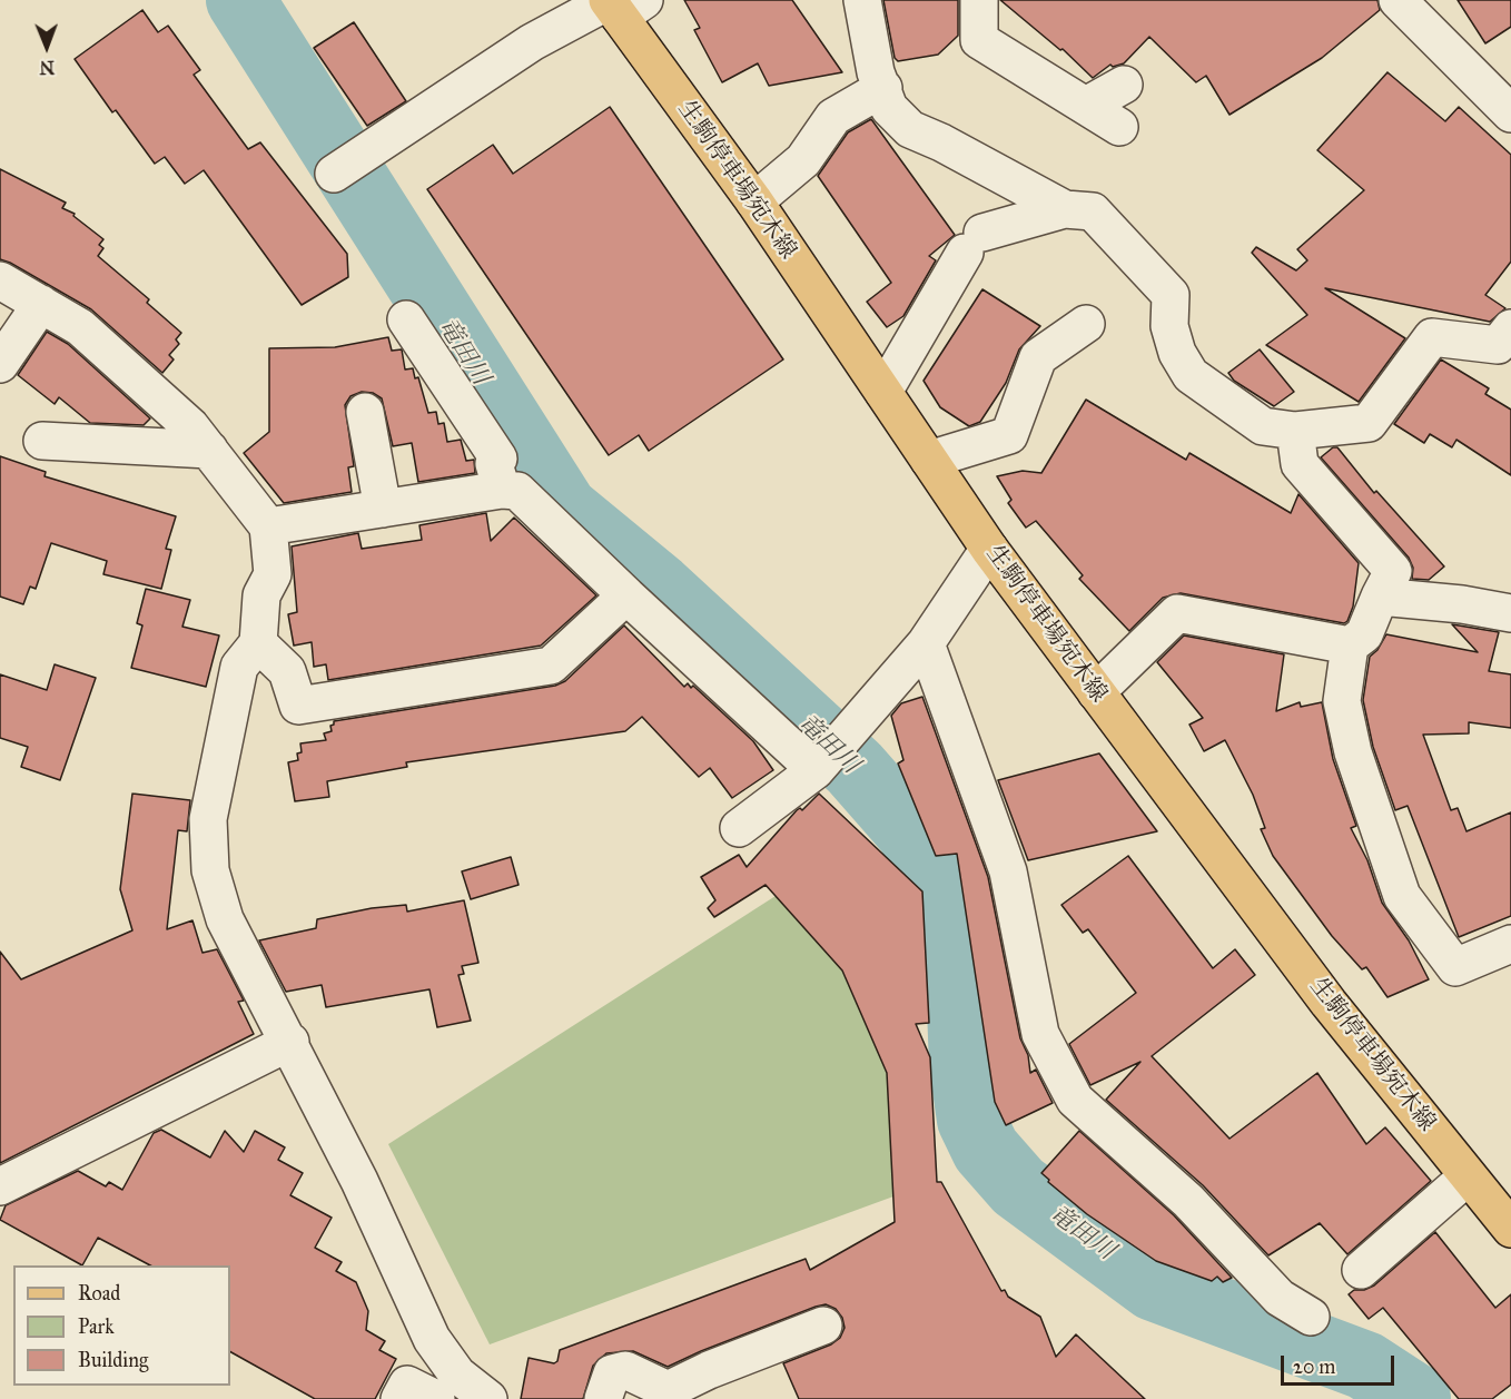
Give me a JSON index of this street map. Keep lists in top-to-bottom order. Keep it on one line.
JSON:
{"streets":{"main road":["生駒停車場宛木線"]},"water":["竜田川"],"legend":["Road","Park","Building"],"scale_bar":"20 m","north":"bottom"}
